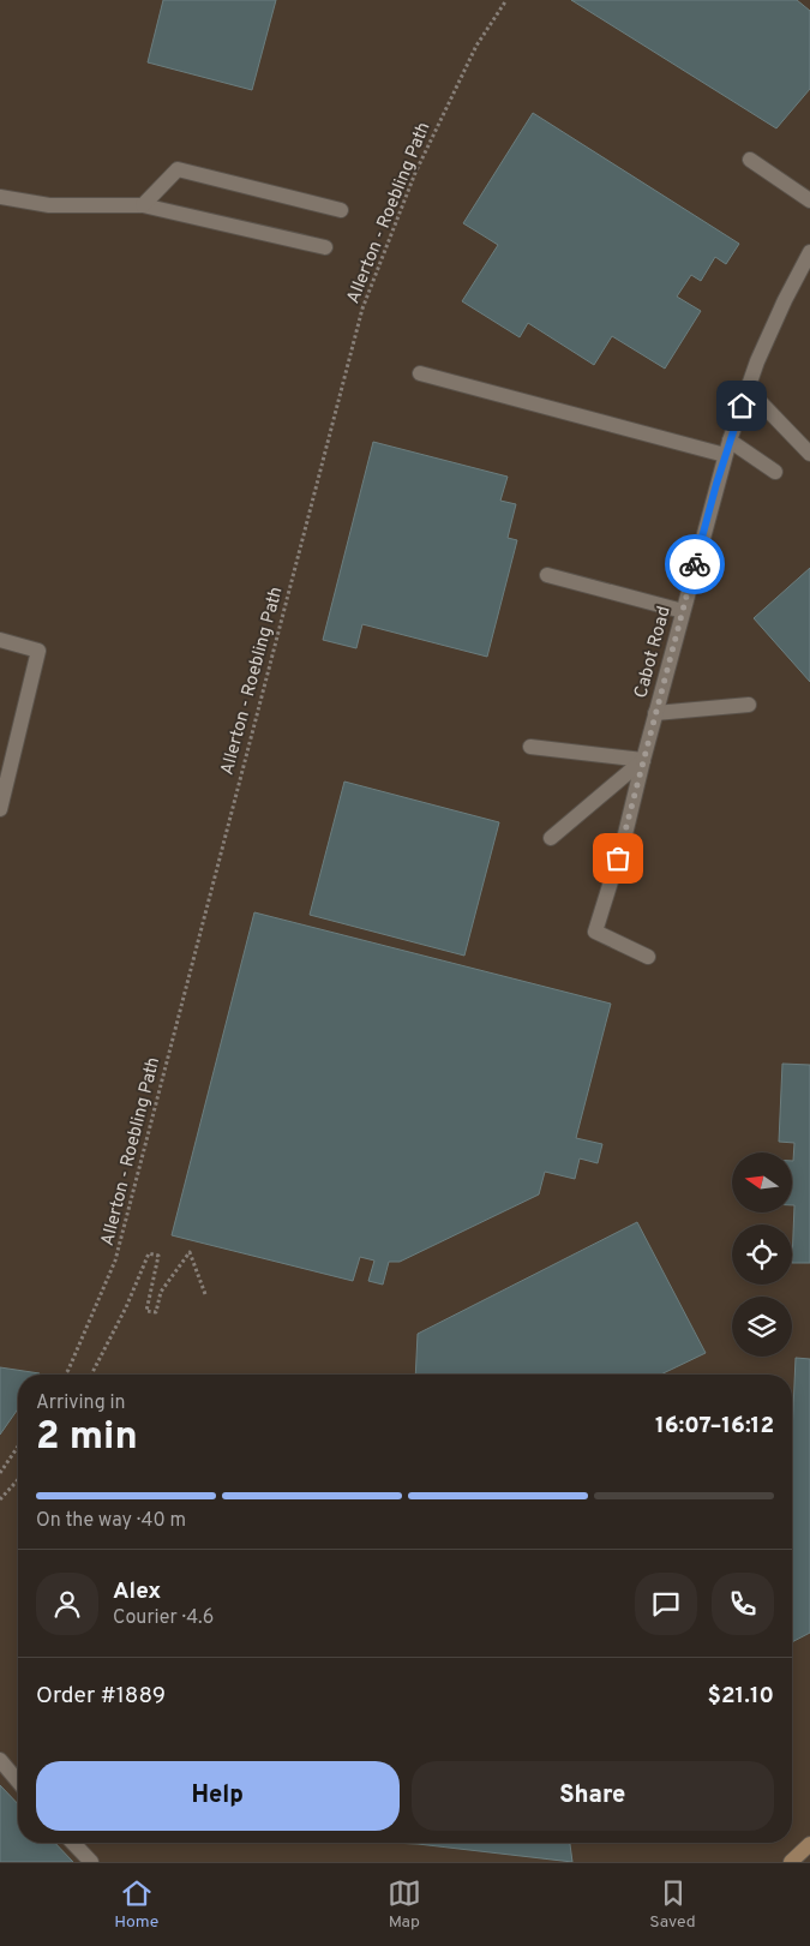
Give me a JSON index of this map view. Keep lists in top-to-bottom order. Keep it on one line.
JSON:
{"streets":{"street":["Cabot Road"],"path":["Allerton - Roebling Path"]},"north":"left","page":{"heading":["2 min","Arriving in","16:07–16:12"],"panel":["Alex","Courier · 4.6","Order #1889","$21.10"],"bar":"On the way · 40 m","buttons":["Help","Share"],"tabs":["Home","Map","Saved"]}}
